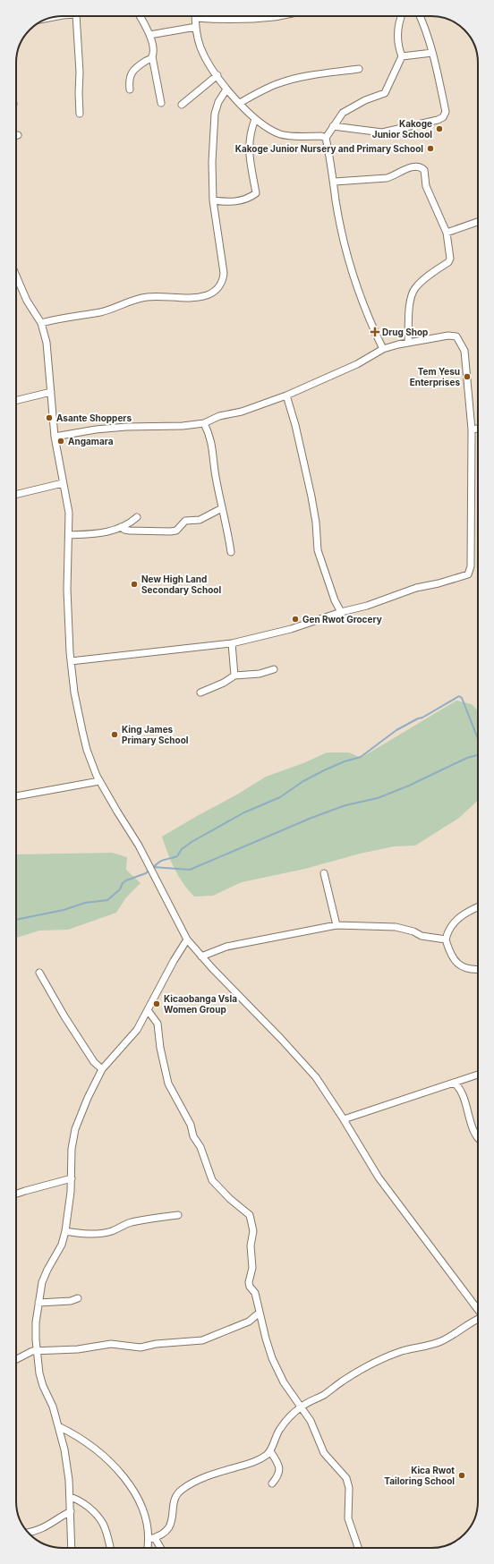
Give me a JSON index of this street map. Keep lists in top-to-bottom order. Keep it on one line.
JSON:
{"places":{"other":["Kakoge Junior School","Kakoge Junior Nursery and Primary School","Tem Yesu Enterprises","Asante Shoppers","Angamara","New High Land Secondary School","Gen Rwot Grocery","King James Primary School","Kicaobanga Vsla Women Group","Kica Rwot Tailoring School"],"health":["Drug Shop"]}}
